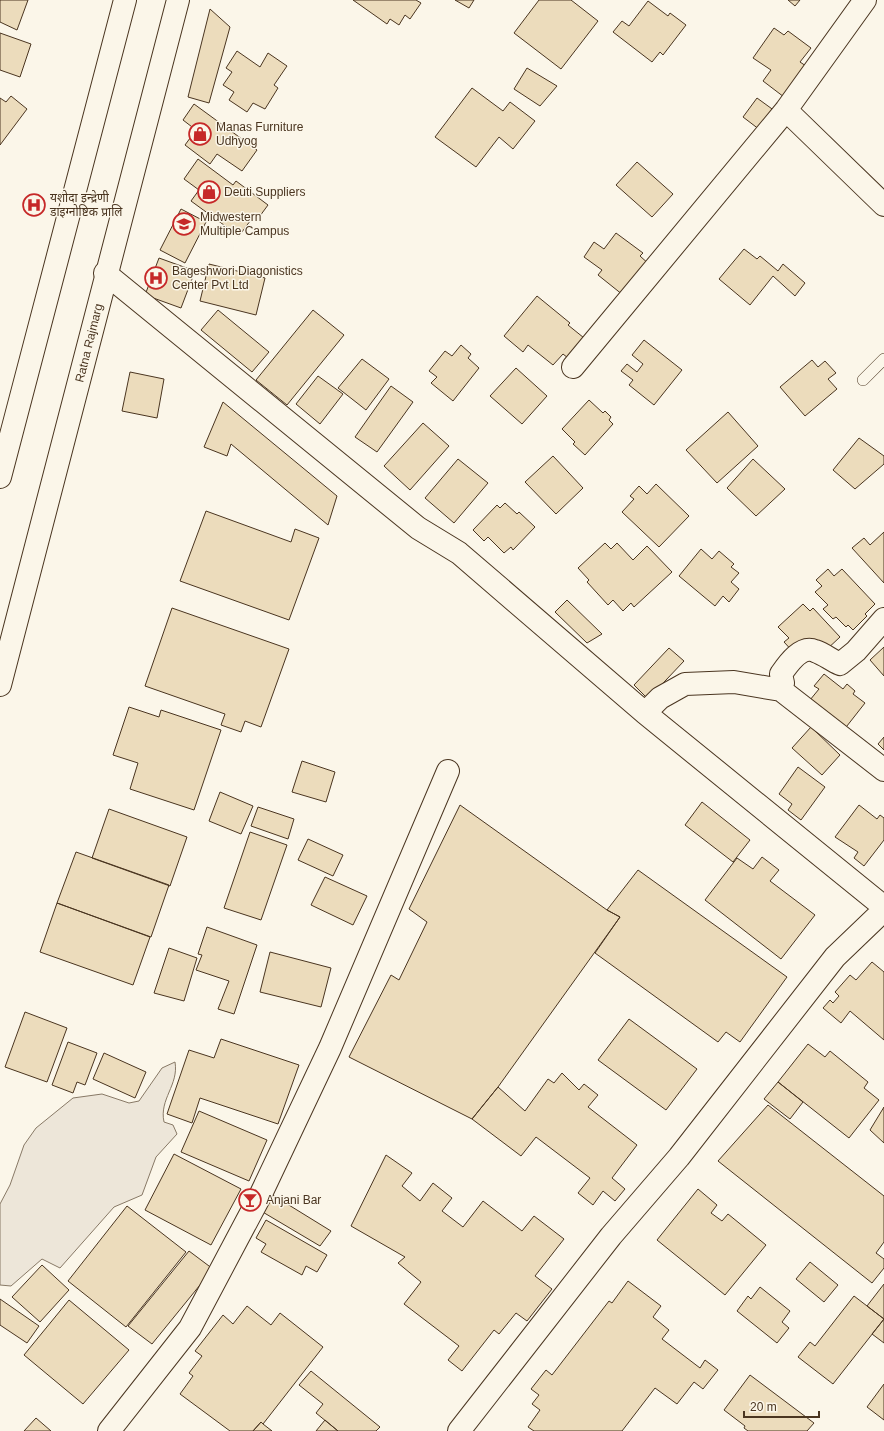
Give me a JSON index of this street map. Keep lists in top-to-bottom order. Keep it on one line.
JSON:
{"streets":{"main road":["Ratna Rajmarg"]},"places":{"shop":["Manas Furniture Udhyog","Deuti Suppliers"],"hospital":["यशोदा इन्द्रेणी डाइग्नोष्टिक प्रालि","Bageshwori Diagonistics Center Pvt Ltd"],"school or university":["Midwestern Multiple Campus"],"bar":["Anjani Bar"]},"scale_bar":"20 m"}
